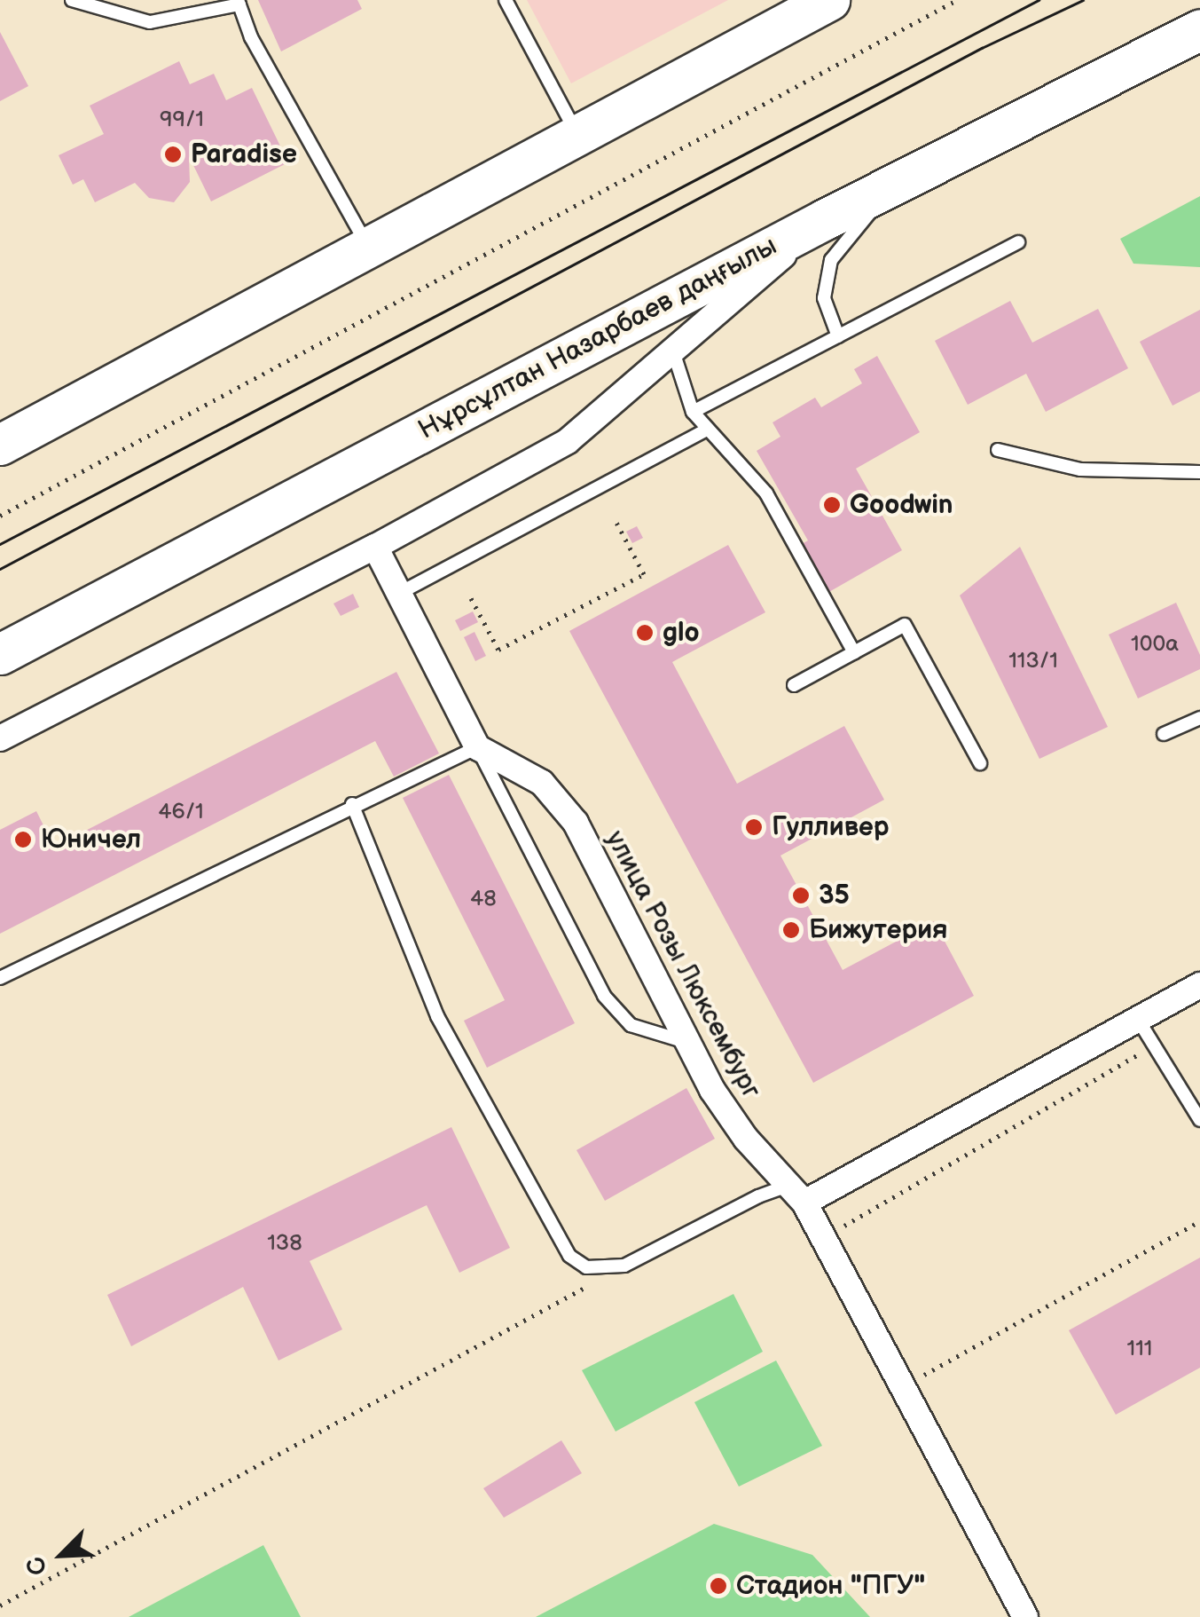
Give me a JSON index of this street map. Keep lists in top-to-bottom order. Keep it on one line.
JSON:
{"streets":{"main road":["Нұрсұлтан Назарбаев даңғылы"],"street":["улица Розы Люксембург"]},"places":["Paradise","Goodwin","glo","Гулливер","Юничел","35","Бижутерия","Стадион \"ПГУ\""],"house_numbers":["99/1","100а","113/1","46/1","48","138","111"],"north":"bottom left"}
